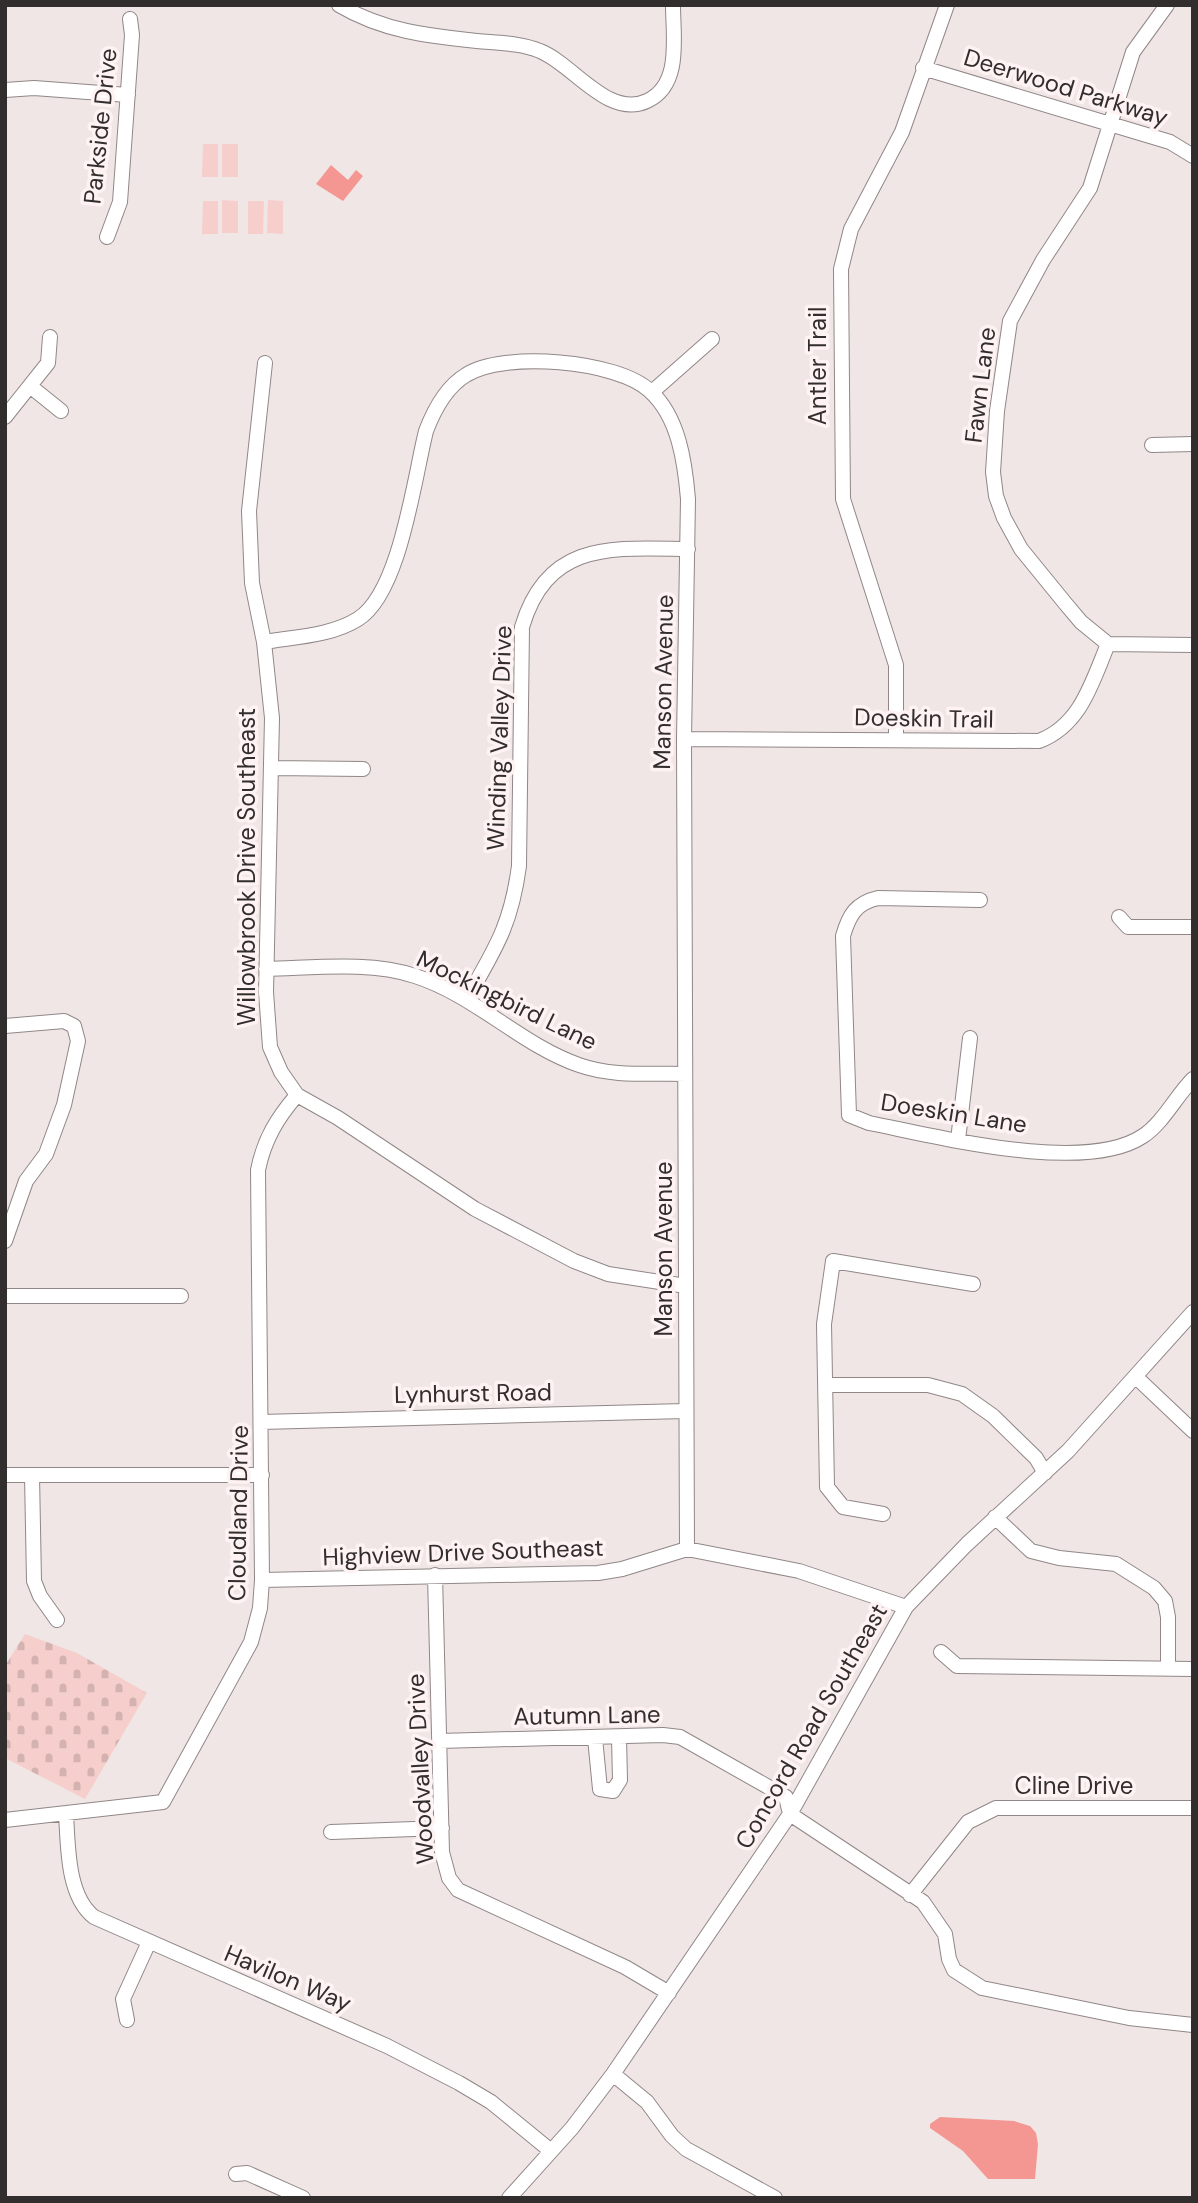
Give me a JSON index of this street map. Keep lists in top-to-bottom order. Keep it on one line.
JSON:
{"streets":{"street":["Deerwood Parkway","Parkside Drive","Antler Trail","Fawn Lane","Manson Avenue","Doeskin Trail","Winding Valley Drive","Willowbrook Drive Southeast","Mockingbird Lane","Doeskin Lane","Lynhurst Road","Cloudland Drive","Highview Drive Southeast","Autumn Lane","Concord Road Southeast","Woodvalley Drive","Cline Drive","Havilon Way"]},"crossings":[["Deerwood Parkway","Antler Trail"],["Deerwood Parkway","Fawn Lane"],["Antler Trail","Doeskin Trail"],["Fawn Lane","Doeskin Trail"],["Manson Avenue","Doeskin Trail"],["Manson Avenue","Winding Valley Drive"],["Manson Avenue","Willowbrook Drive Southeast"],["Manson Avenue","Mockingbird Lane"],["Manson Avenue","Lynhurst Road"],["Manson Avenue","Highview Drive Southeast"],["Winding Valley Drive","Mockingbird Lane"],["Willowbrook Drive Southeast","Mockingbird Lane"],["Willowbrook Drive Southeast","Cloudland Drive"],["Lynhurst Road","Cloudland Drive"],["Cloudland Drive","Highview Drive Southeast"],["Cloudland Drive","Havilon Way"],["Highview Drive Southeast","Concord Road Southeast"],["Highview Drive Southeast","Woodvalley Drive"],["Autumn Lane","Concord Road Southeast"],["Autumn Lane","Woodvalley Drive"],["Autumn Lane","Cline Drive"],["Concord Road Southeast","Woodvalley Drive"],["Concord Road Southeast","Havilon Way"]]}
